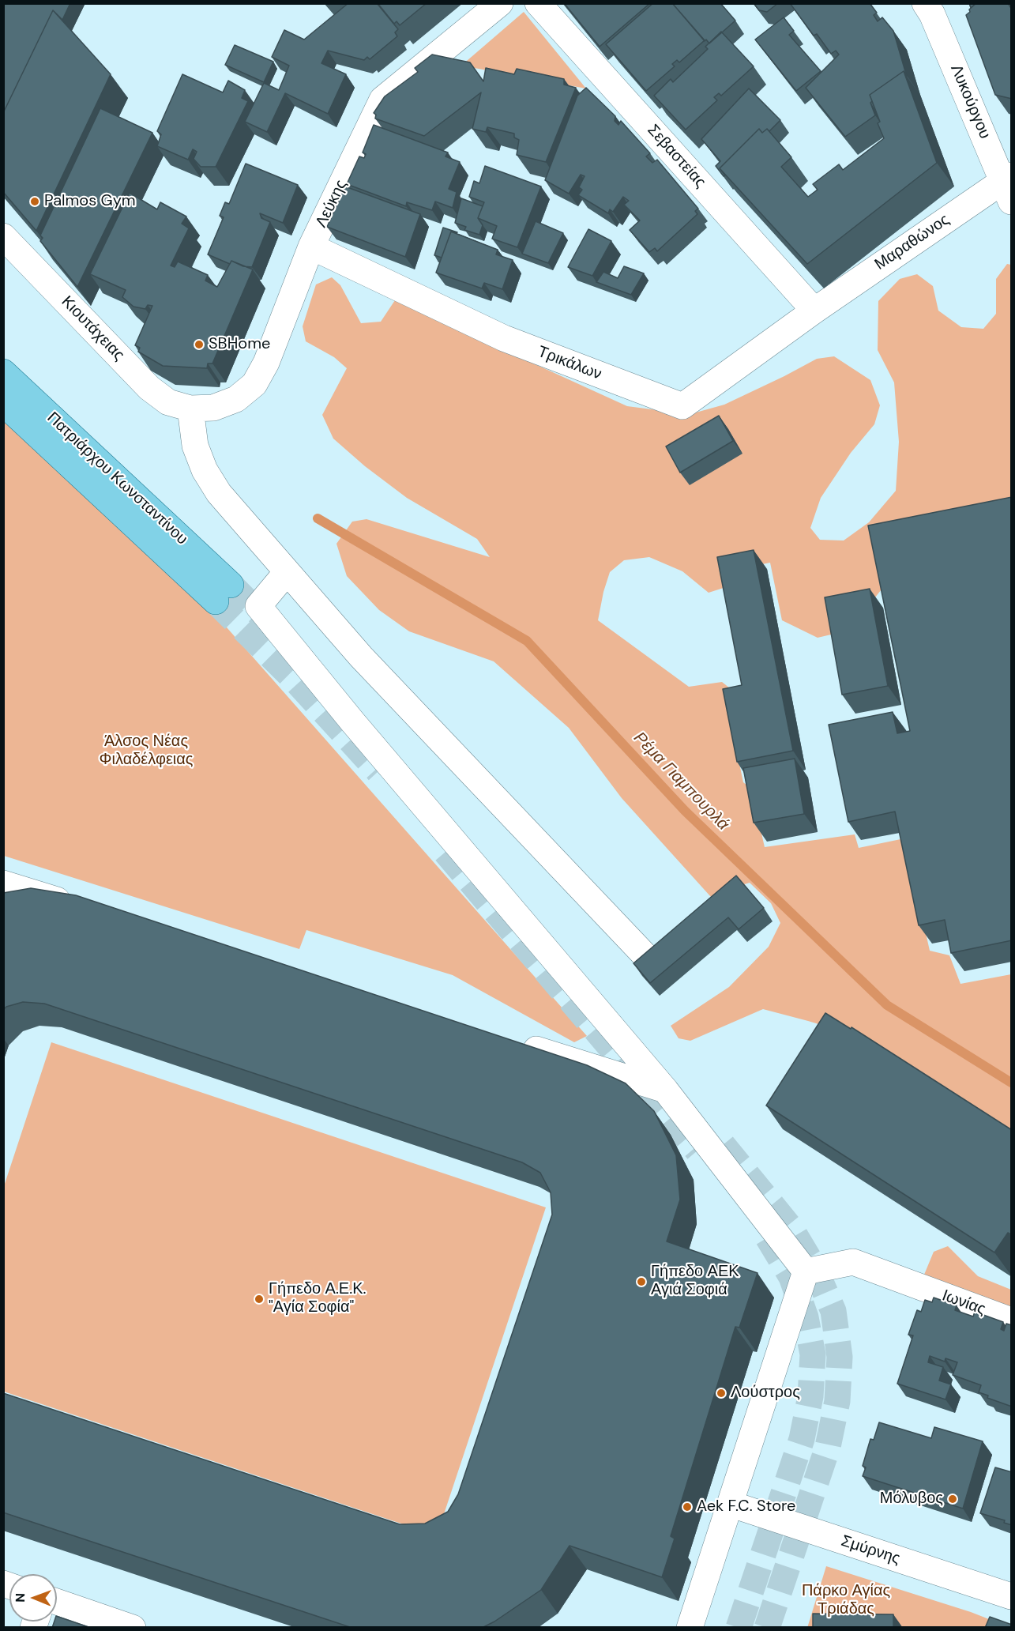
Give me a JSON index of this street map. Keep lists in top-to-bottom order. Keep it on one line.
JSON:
{"streets":{"main road":["Πατριάρχου Κωνσταντίνου"],"street":["Λυκούργου","Σεβαστείας","Λεύκης","Μαραθώνος","Κιουτάχειας","Τρικάλων","Ιωνίας","Σμύρνης"]},"crossings":[["Λυκούργου","Μαραθώνος"],["Σεβαστείας","Μαραθώνος"],["Σεβαστείας","Τρικάλων"],["Λεύκης","Κιουτάχειας"],["Λεύκης","Τρικάλων"],["Μαραθώνος","Τρικάλων"]],"water":["Ρέμα Γιαμπουρλά"],"parks":["Άλσος Νέας Φιλαδέλφειας","Πάρκο Αγίας Τριάδας"],"places":["Palmos Gym","SBHome","Γήπεδο ΑΕΚ Αγιά Σοφιά","Γήπεδο Α.Ε.Κ. \"Αγία Σοφία\"","Λούστρος","Μόλυβος","Aek F.C. Store"],"north":"left"}
